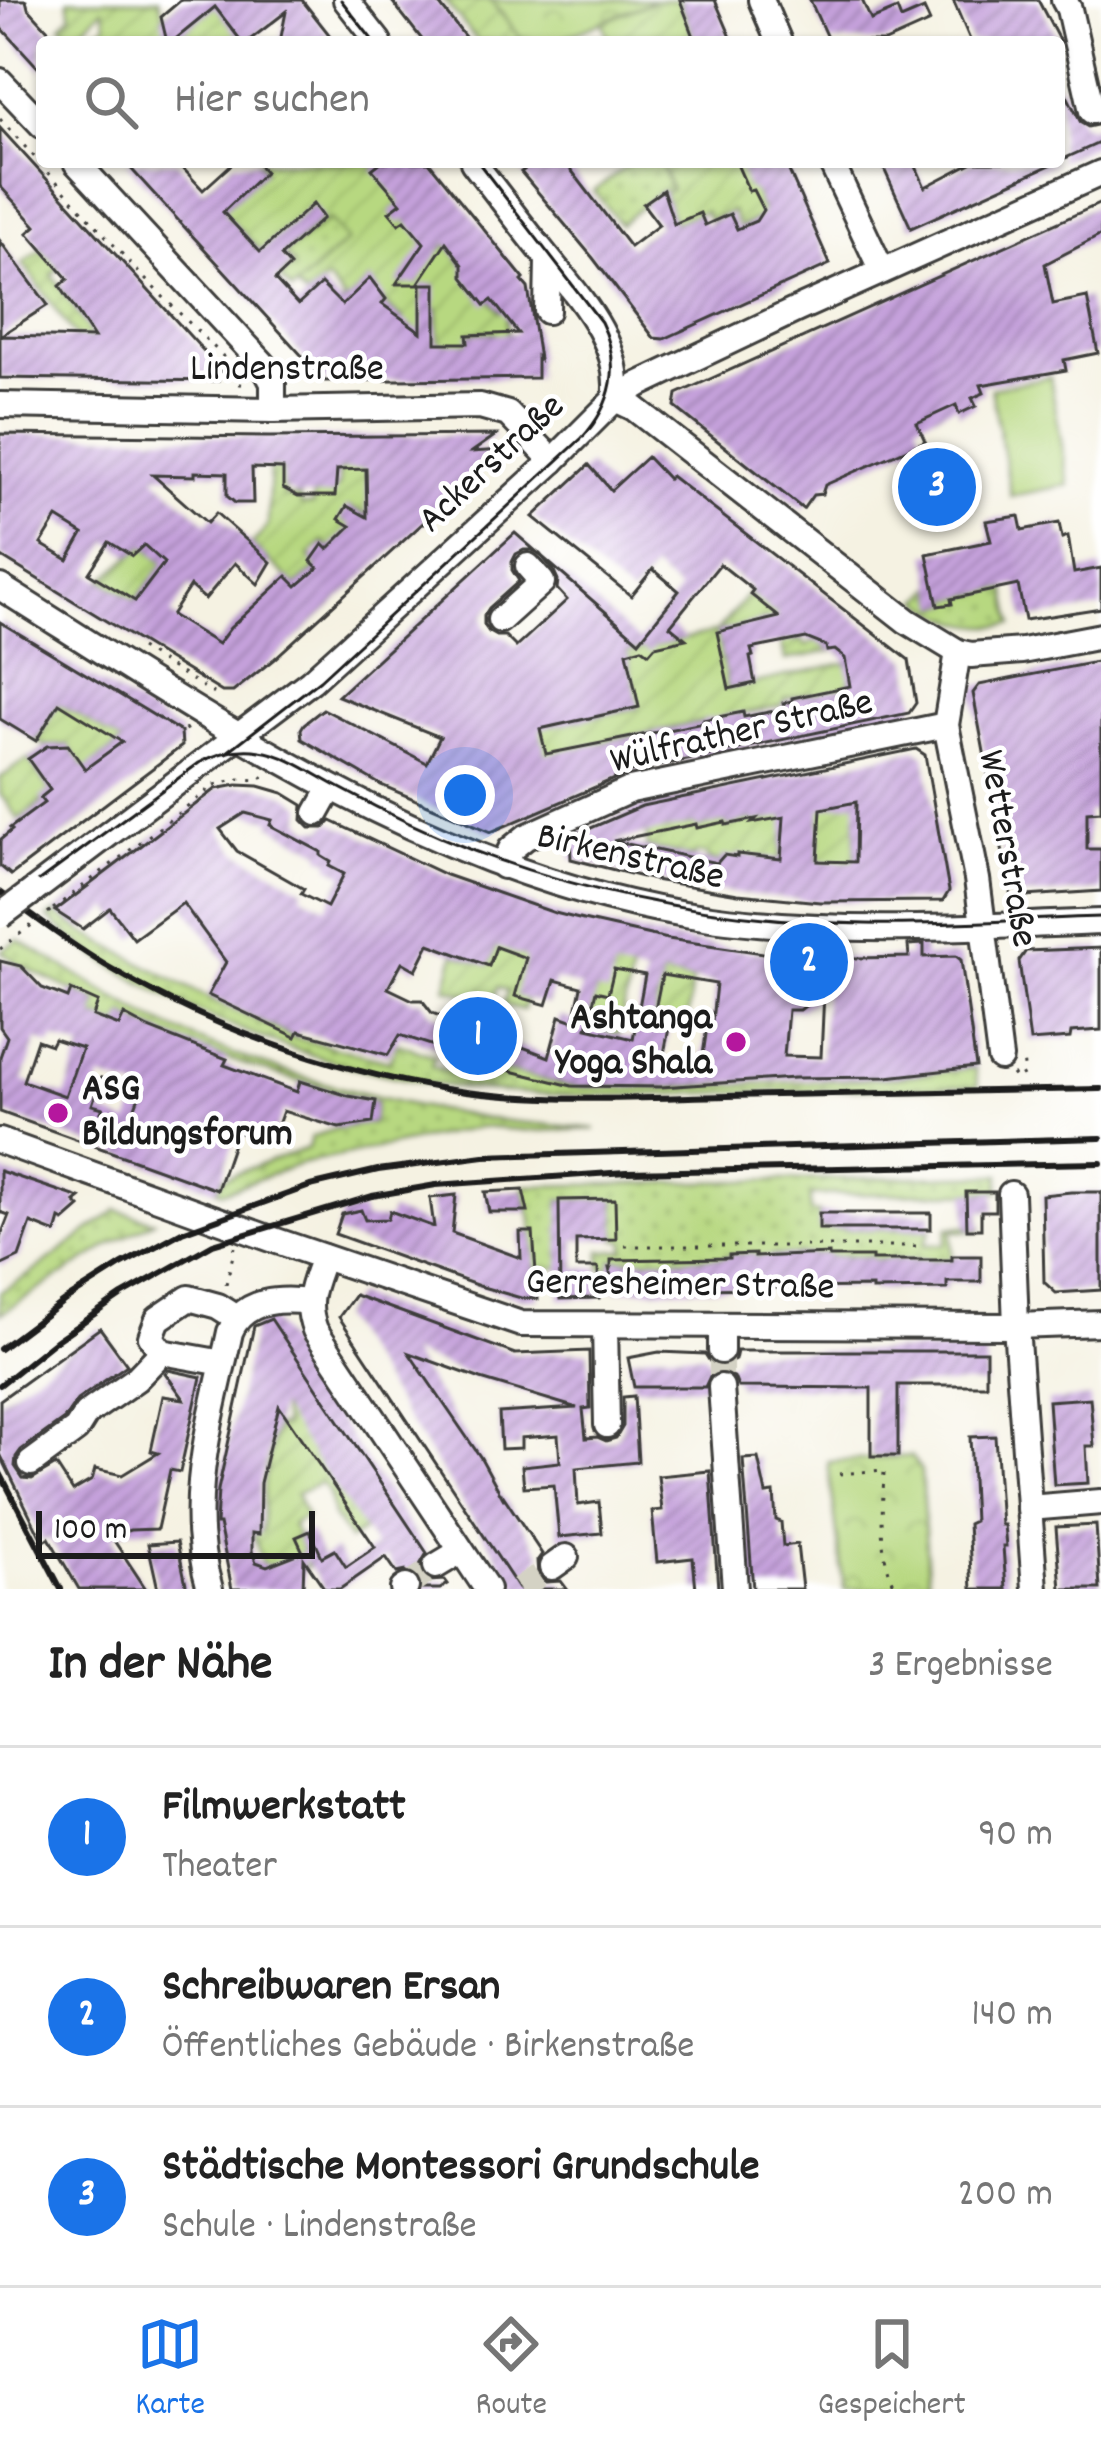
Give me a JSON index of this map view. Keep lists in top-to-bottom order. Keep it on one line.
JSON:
{"streets":{"street":["Lindenstraße","Ackerstraße","Wülfrather Straße","Wetterstraße","Birkenstraße","Gerresheimer Straße"]},"crossings":[["Lindenstraße","Ackerstraße"],["Ackerstraße","Birkenstraße"],["Wülfrather Straße","Wetterstraße"],["Wülfrather Straße","Birkenstraße"],["Wetterstraße","Birkenstraße"]],"places":["Ashtanga Yoga Shala","ASG Bildungsforum"],"scale_bar":"100 m","page":{"search":"Hier suchen","pins":["3","2","1"],"scale":"100 m","heading":["In der Nähe","3 Ergebnisse"],"list":[{"mark":"1","name":"Filmwerkstatt","note":"Theater","value":"90 m"},{"mark":"2","name":"Schreibwaren Ersan","note":"Öffentliches Gebäude · Birkenstraße","value":"140 m"},{"mark":"3","name":"Städtische Montessori Grundschule","note":"Schule · Lindenstraße","value":"200 m"}],"nav":["Karte","Route","Gespeichert"]}}
